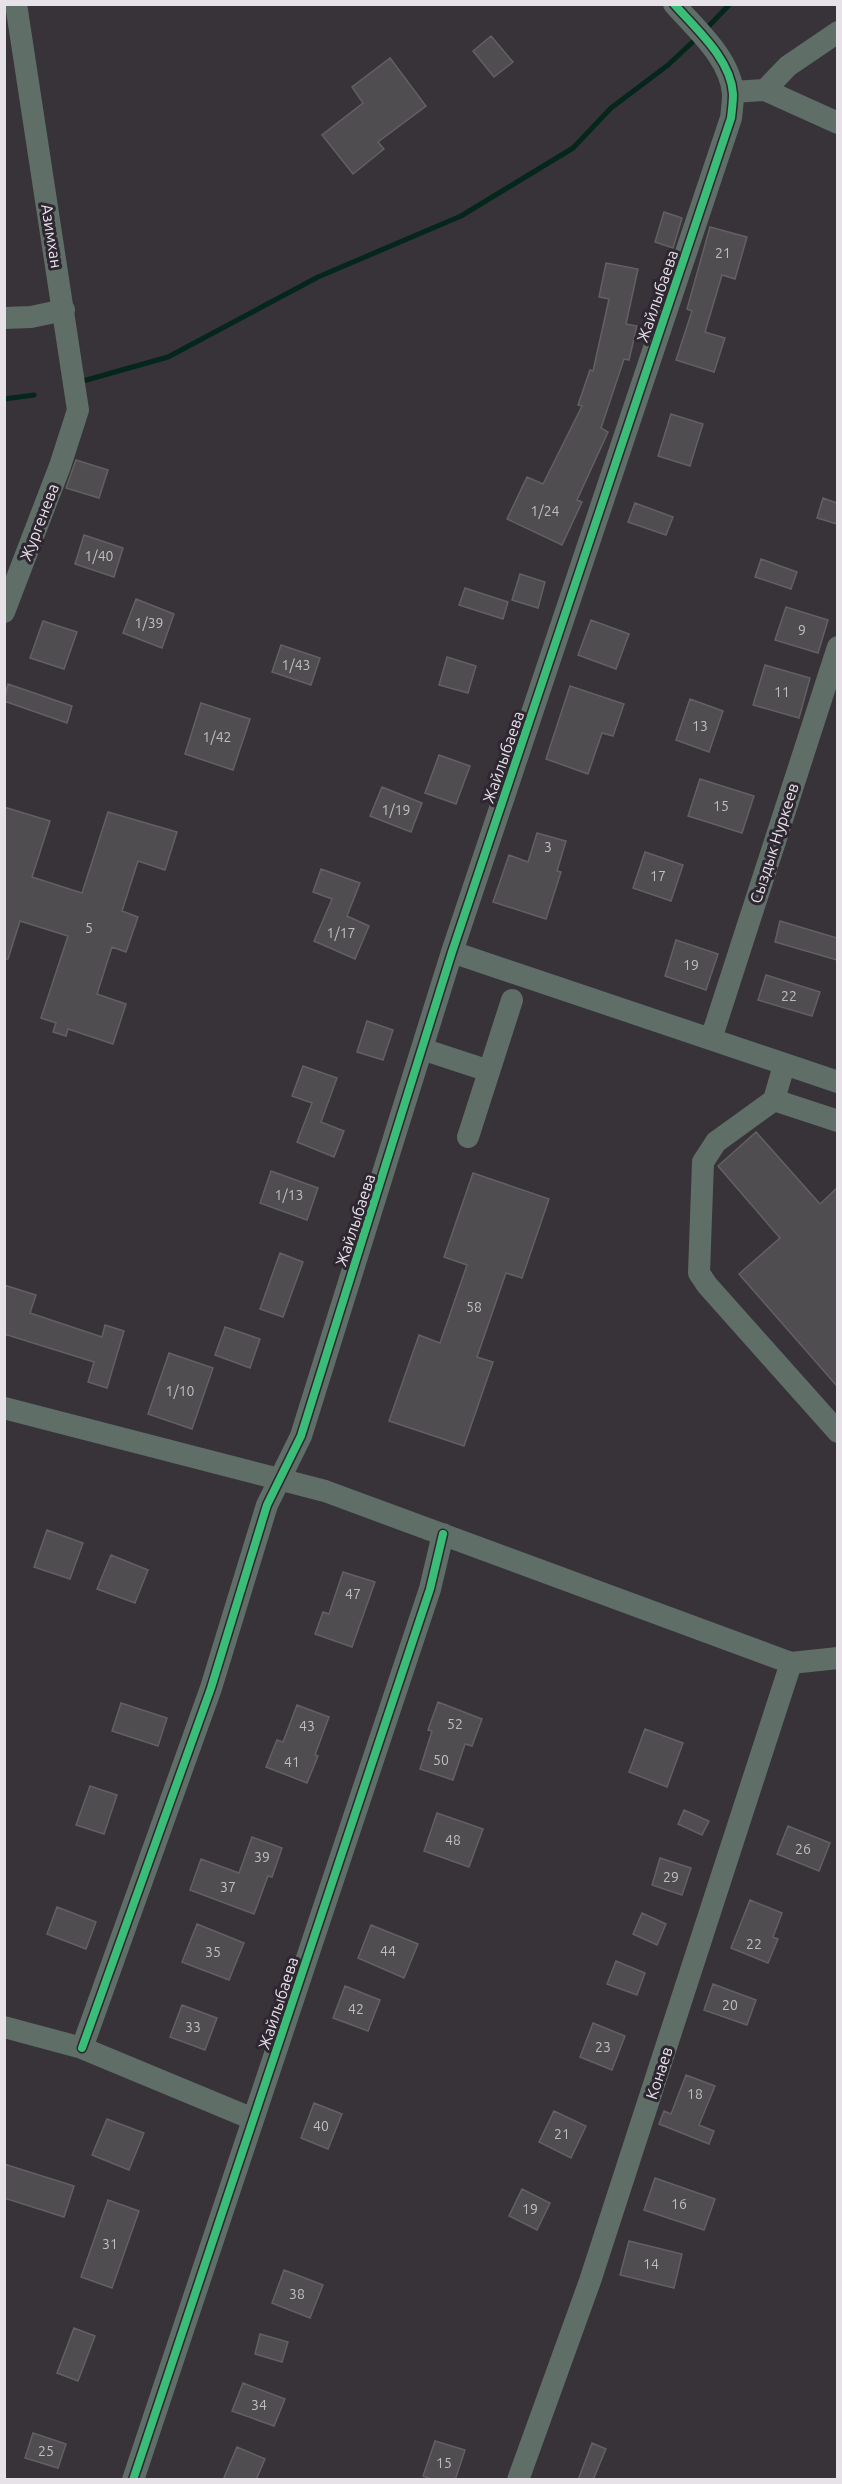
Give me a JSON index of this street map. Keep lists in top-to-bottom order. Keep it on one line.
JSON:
{"streets":{"street":["Азимхан","Жайлыбаева","Жургенева","Сыздык Нуркеев","Конаев"]},"crossings":[["Азимхан","Жургенева"]],"house_numbers":["21","1/24","1/40","1/39","9","1/43","11","13","1/42","15","1/19","3","17","5","1/17","19","22","1/13","58","1/10","47","52","43","50","41","48","26","39","29","37","22","44","35","20","42","33","23","18","40","21","16","19","31","14","38","34","25","15"]}
